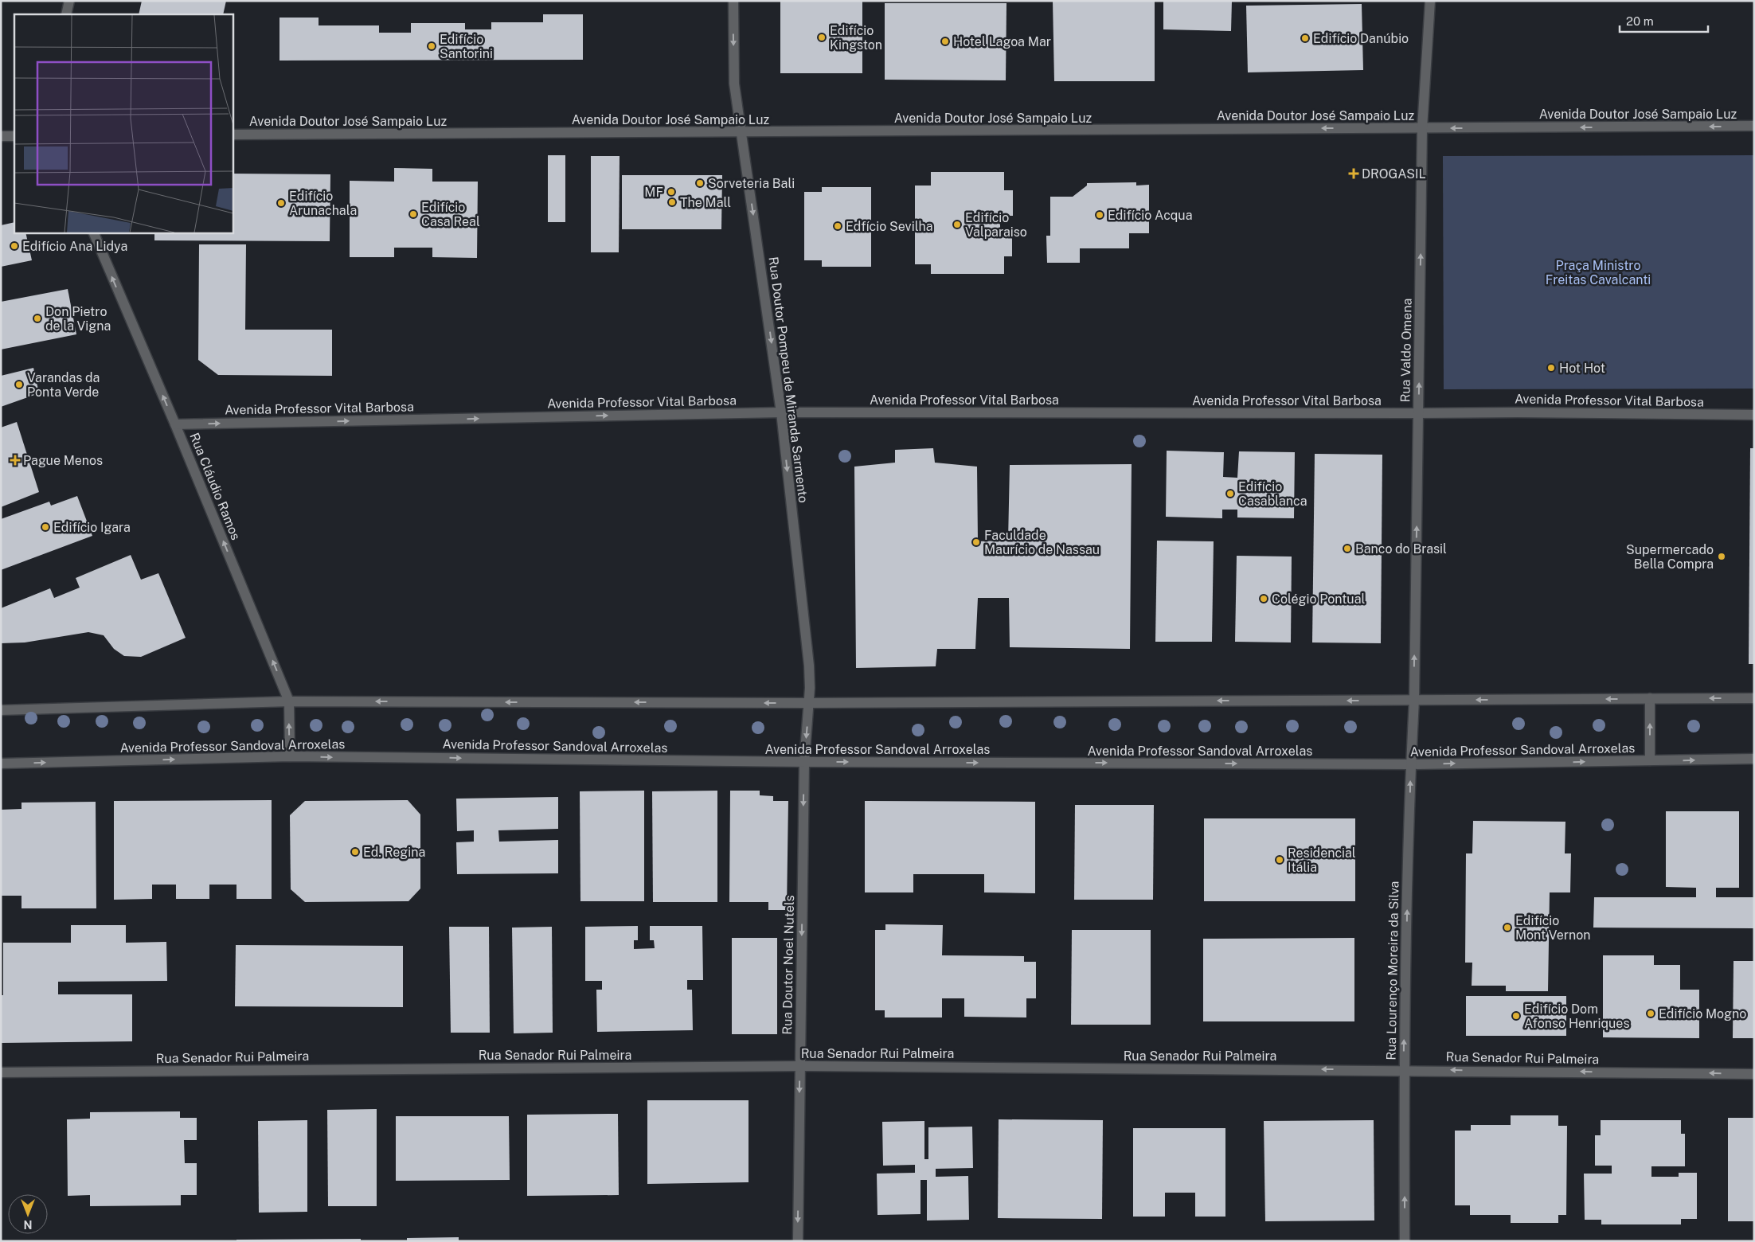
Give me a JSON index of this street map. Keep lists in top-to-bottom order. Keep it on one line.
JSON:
{"streets":{"street":["Avenida Doutor José Sampaio Luz","Rua Valdo Omena","Rua Doutor Pompeu de Miranda Sarmento","Avenida Professor Vital Barbosa","Rua Cláudio Ramos","Avenida Professor Sandoval Arroxelas","Rua Doutor Noel Nutels","Rua Lourenço Moreira da Silva","Rua Senador Rui Palmeira"]},"crossings":[["Avenida Doutor José Sampaio Luz","Rua Valdo Omena"],["Avenida Doutor José Sampaio Luz","Rua Doutor Pompeu de Miranda Sarmento"],["Rua Valdo Omena","Avenida Professor Vital Barbosa"],["Rua Valdo Omena","Rua Lourenço Moreira da Silva"],["Rua Doutor Pompeu de Miranda Sarmento","Avenida Professor Vital Barbosa"],["Rua Doutor Pompeu de Miranda Sarmento","Avenida Professor Sandoval Arroxelas"],["Rua Doutor Pompeu de Miranda Sarmento","Rua Doutor Noel Nutels"],["Avenida Professor Vital Barbosa","Rua Cláudio Ramos"],["Rua Cláudio Ramos","Avenida Professor Sandoval Arroxelas"],["Avenida Professor Sandoval Arroxelas","Rua Doutor Noel Nutels"],["Avenida Professor Sandoval Arroxelas","Rua Lourenço Moreira da Silva"],["Rua Doutor Noel Nutels","Rua Senador Rui Palmeira"],["Rua Lourenço Moreira da Silva","Rua Senador Rui Palmeira"]],"one_way":["Avenida Doutor José Sampaio Luz","Rua Valdo Omena","Rua Doutor Pompeu de Miranda Sarmento","Avenida Professor Vital Barbosa","Rua Cláudio Ramos","Rua Doutor Noel Nutels","Rua Lourenço Moreira da Silva","Rua Senador Rui Palmeira"],"parks":["Praça Ministro Freitas Cavalcanti"],"places":{"other":["Edifício Kingston","Edifício Danúbio","Hotel Lagoa Mar","Edifício Santorini","Sorveteria Bali","MF","The Mall","Edifício Arunachala","Edifício Casa Real","Edifício Acqua","Edifício Valparaiso","Edfício Sevilha","Edifício Ana Lidya","Don Pietro de la Vigna","Hot Hot","Varandas da Ponta Verde","Edifício Casablanca","Edifício Igara","Faculdade Maurício de Nassau","Banco do Brasil","Supermercado Bella Compra","Colégio Pontual","Ed. Regina","Residencial Itália","Edifício Mont Vernon","Edifício Mogno","Edifício Dom Afonso Henriques"],"health":["DROGASIL","Pague Menos"]},"scale_bar":"20 m","north":"bottom"}
